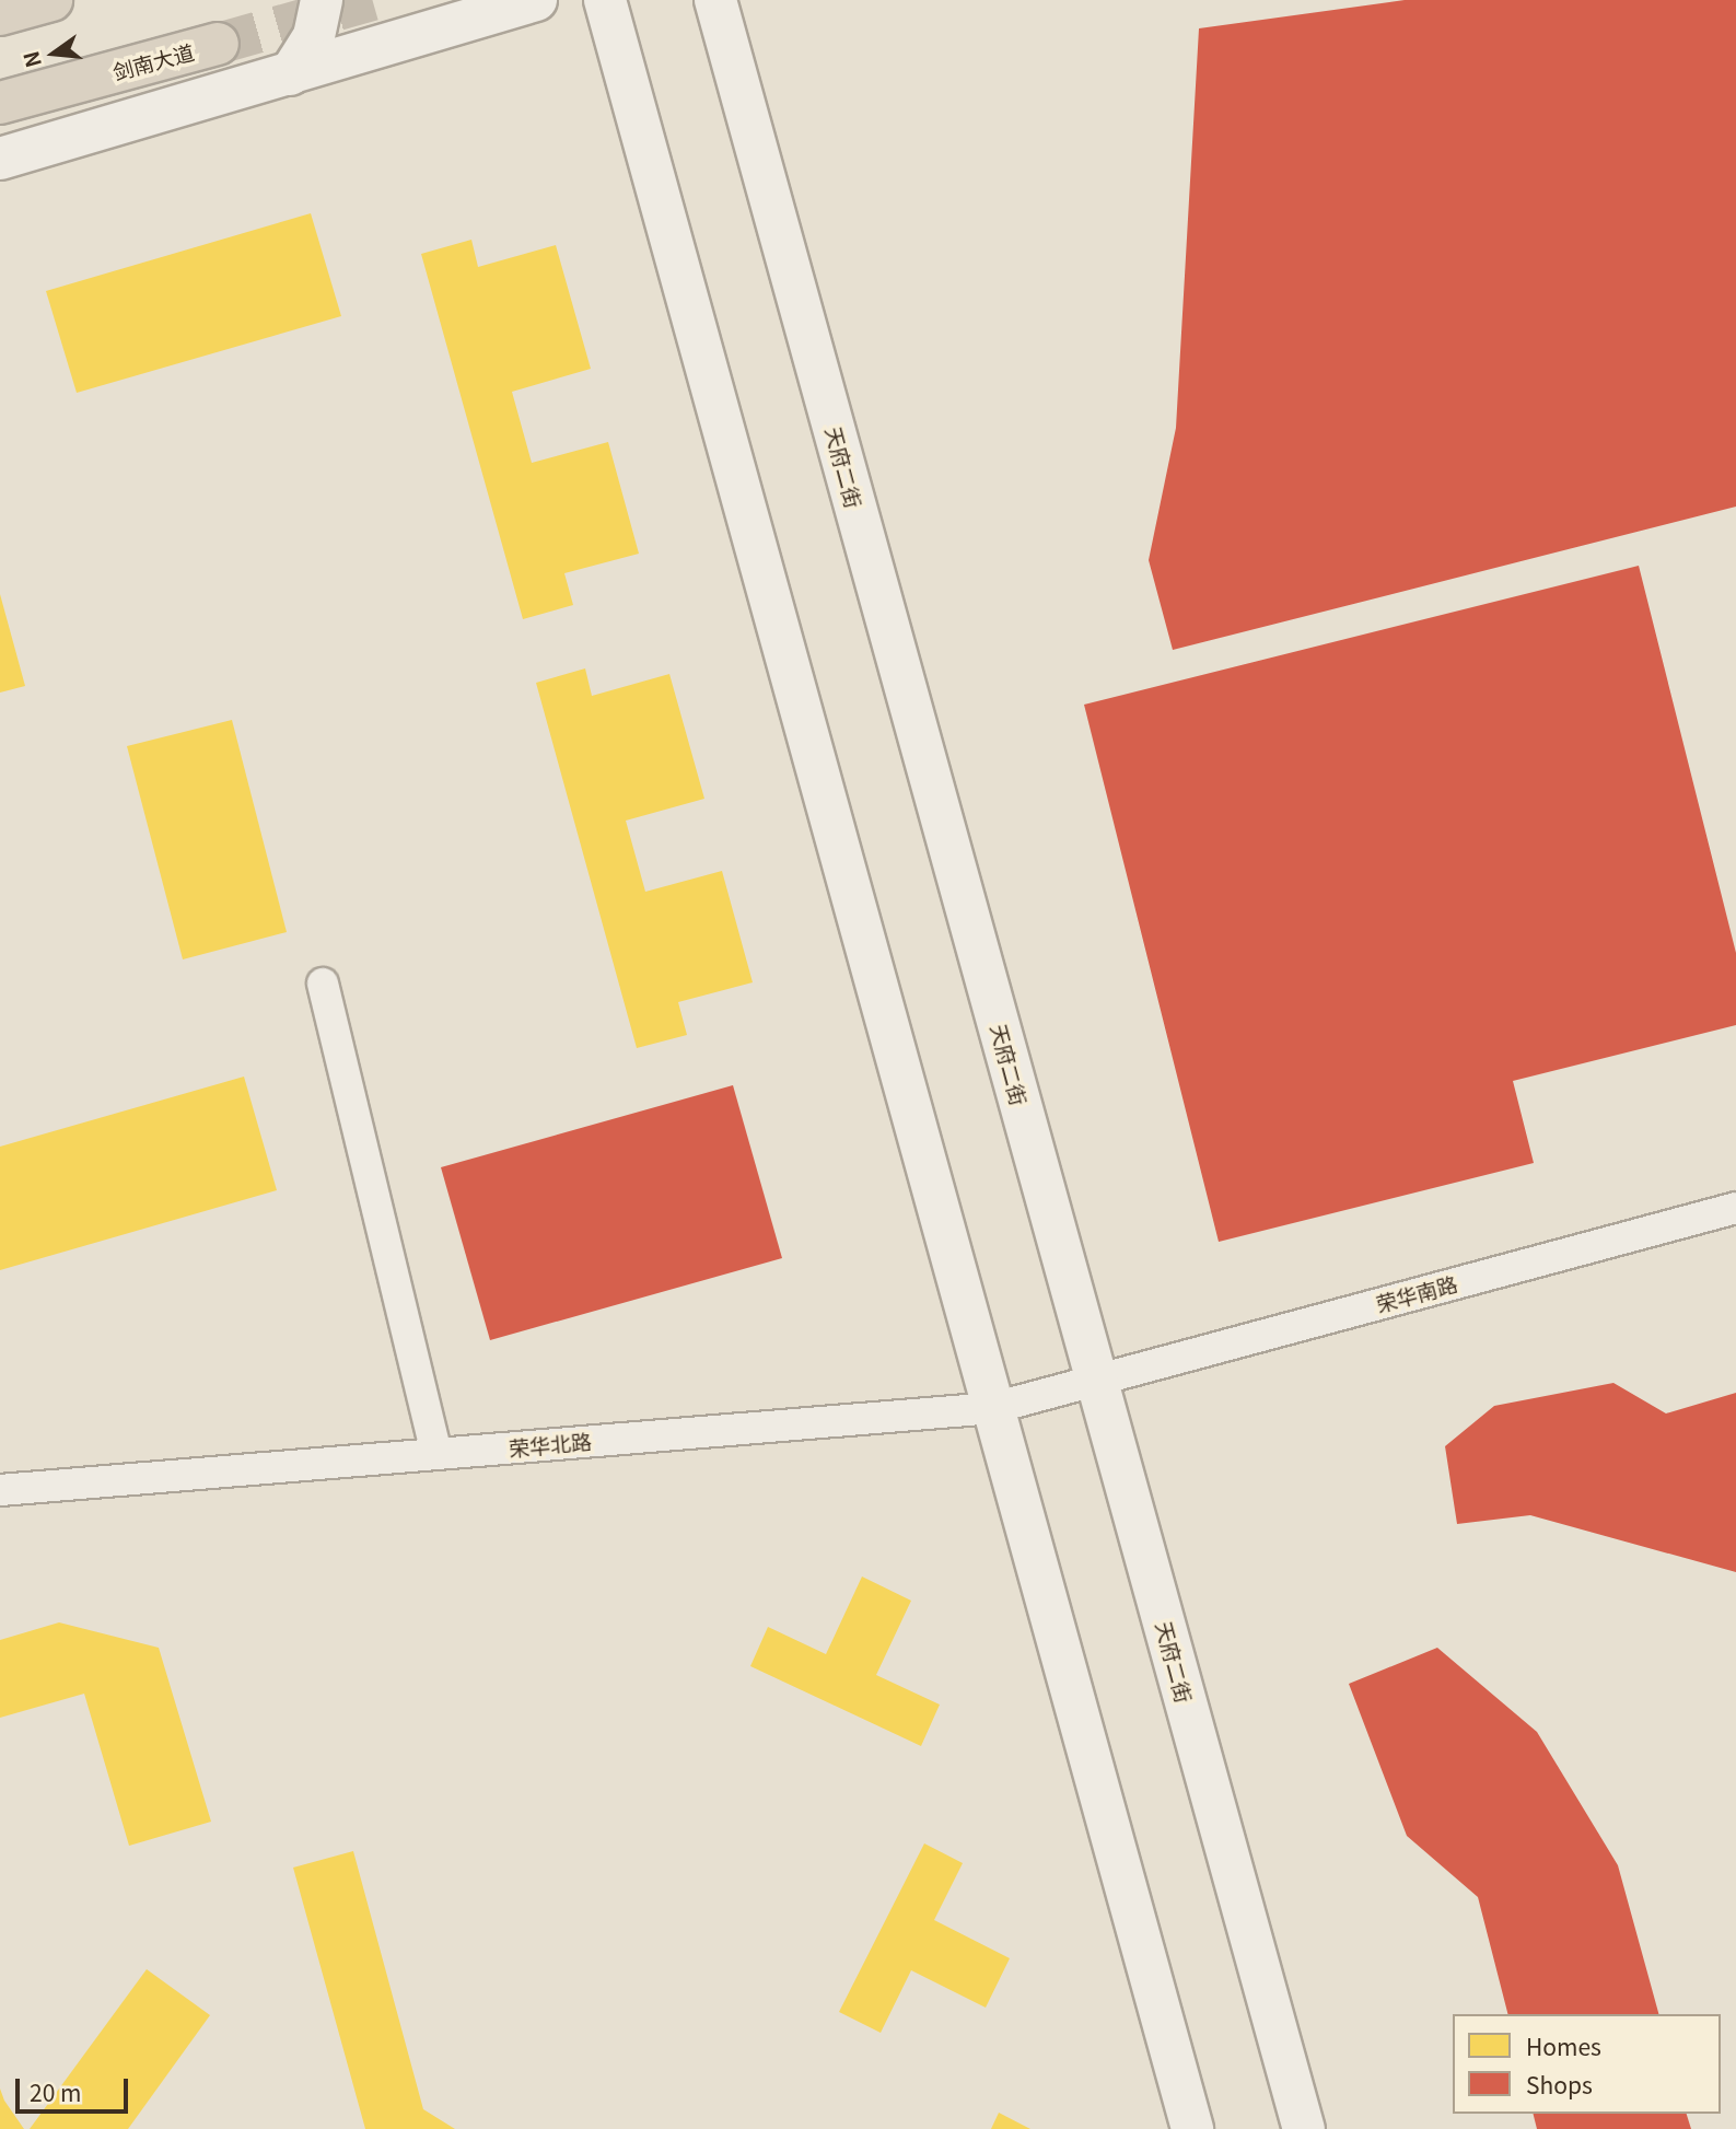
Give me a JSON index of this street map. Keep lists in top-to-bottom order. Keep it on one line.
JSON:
{"streets":{"highway":["剑南大道"],"main road":["天府二街"],"street":["荣华南路","荣华北路"]},"crossings":[["天府二街","荣华南路"],["天府二街","荣华北路"],["荣华南路","荣华北路"]],"legend":["Homes","Shops"],"scale_bar":"20 m","north":"left"}
